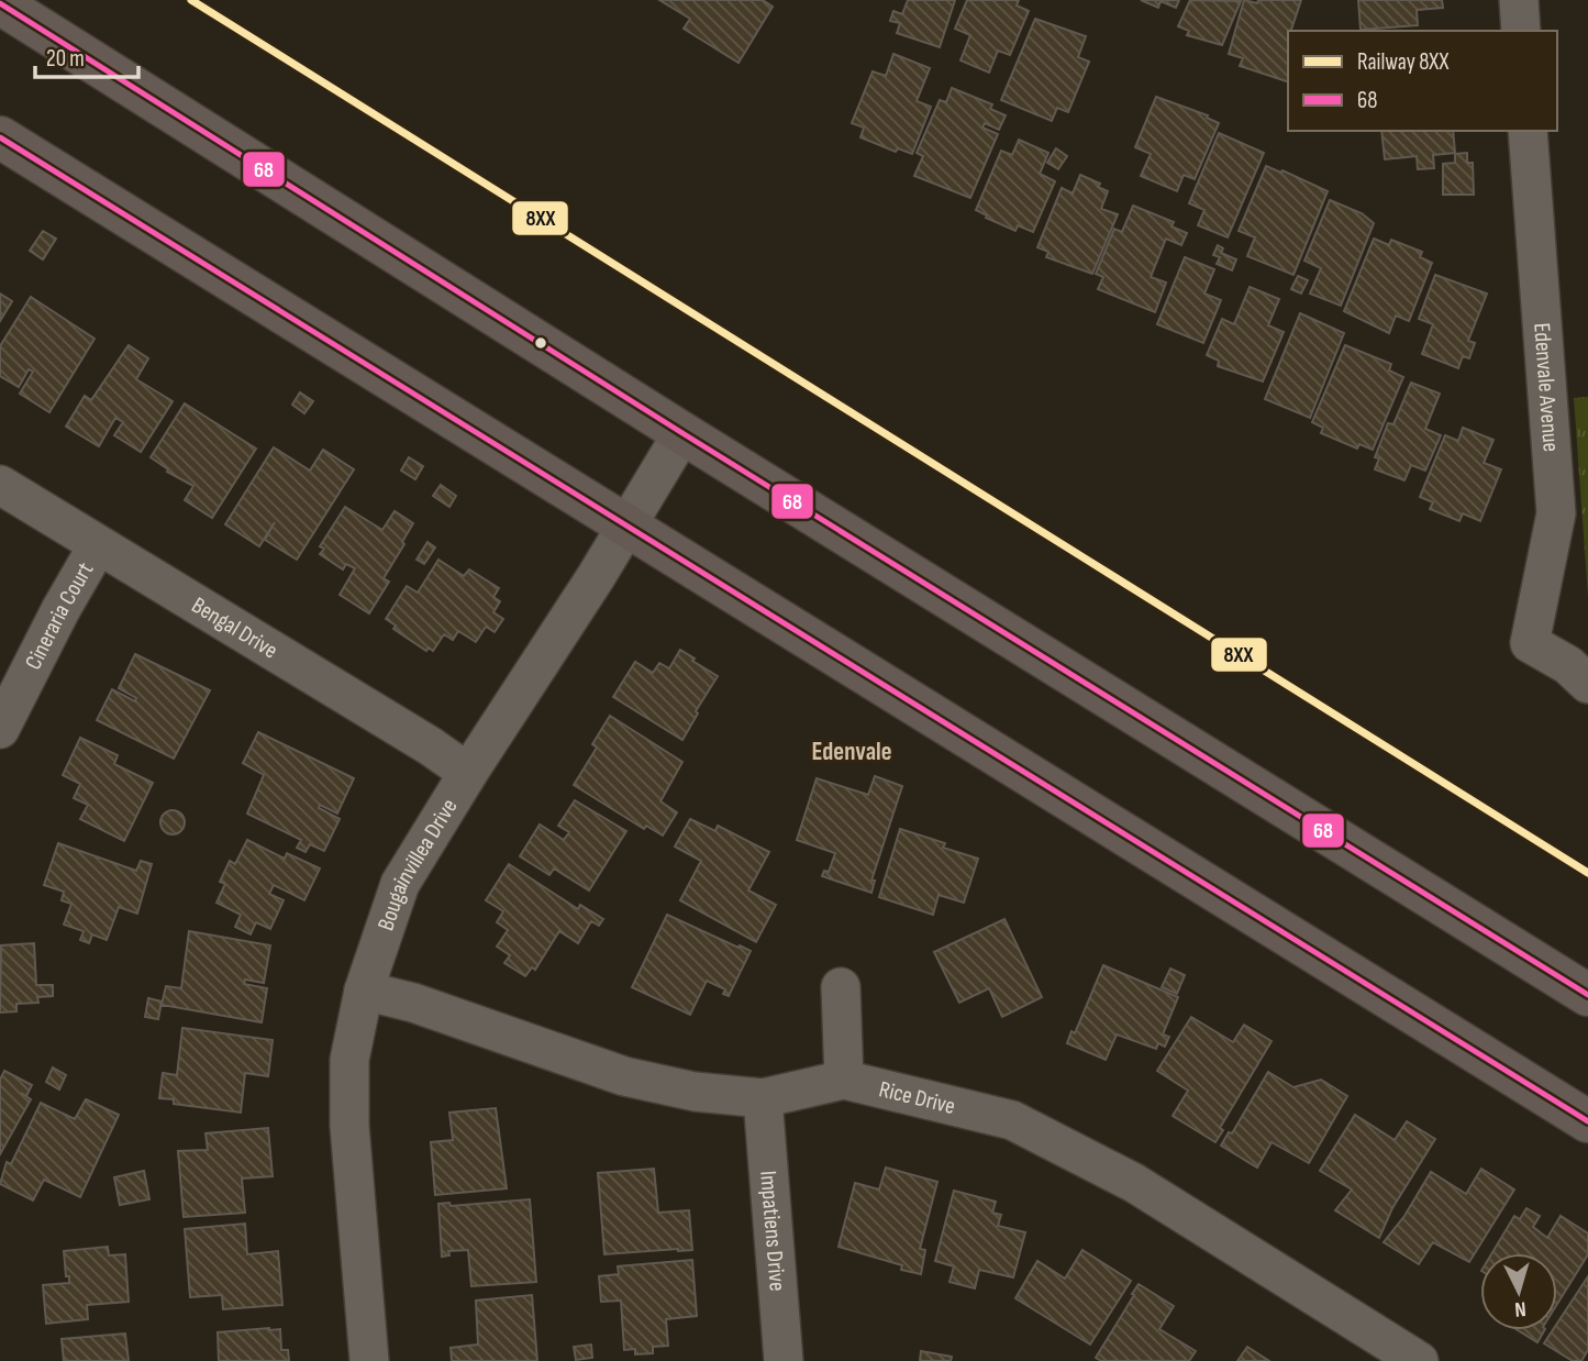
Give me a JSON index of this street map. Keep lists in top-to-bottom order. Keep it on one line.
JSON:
{"streets":{"street":["Edenvale Avenue","Cineraria Court","Bengal Drive","Bougainvillea Drive","Rice Drive","Impatiens Drive"]},"crossings":[["Cineraria Court","Bengal Drive"],["Bengal Drive","Bougainvillea Drive"],["Bougainvillea Drive","Rice Drive"],["Rice Drive","Impatiens Drive"]],"districts":["Edenvale"],"lines":["rail line 8XX","transit line 68"],"legend":["Railway 8XX","68"],"scale_bar":"20 m","north":"bottom"}
